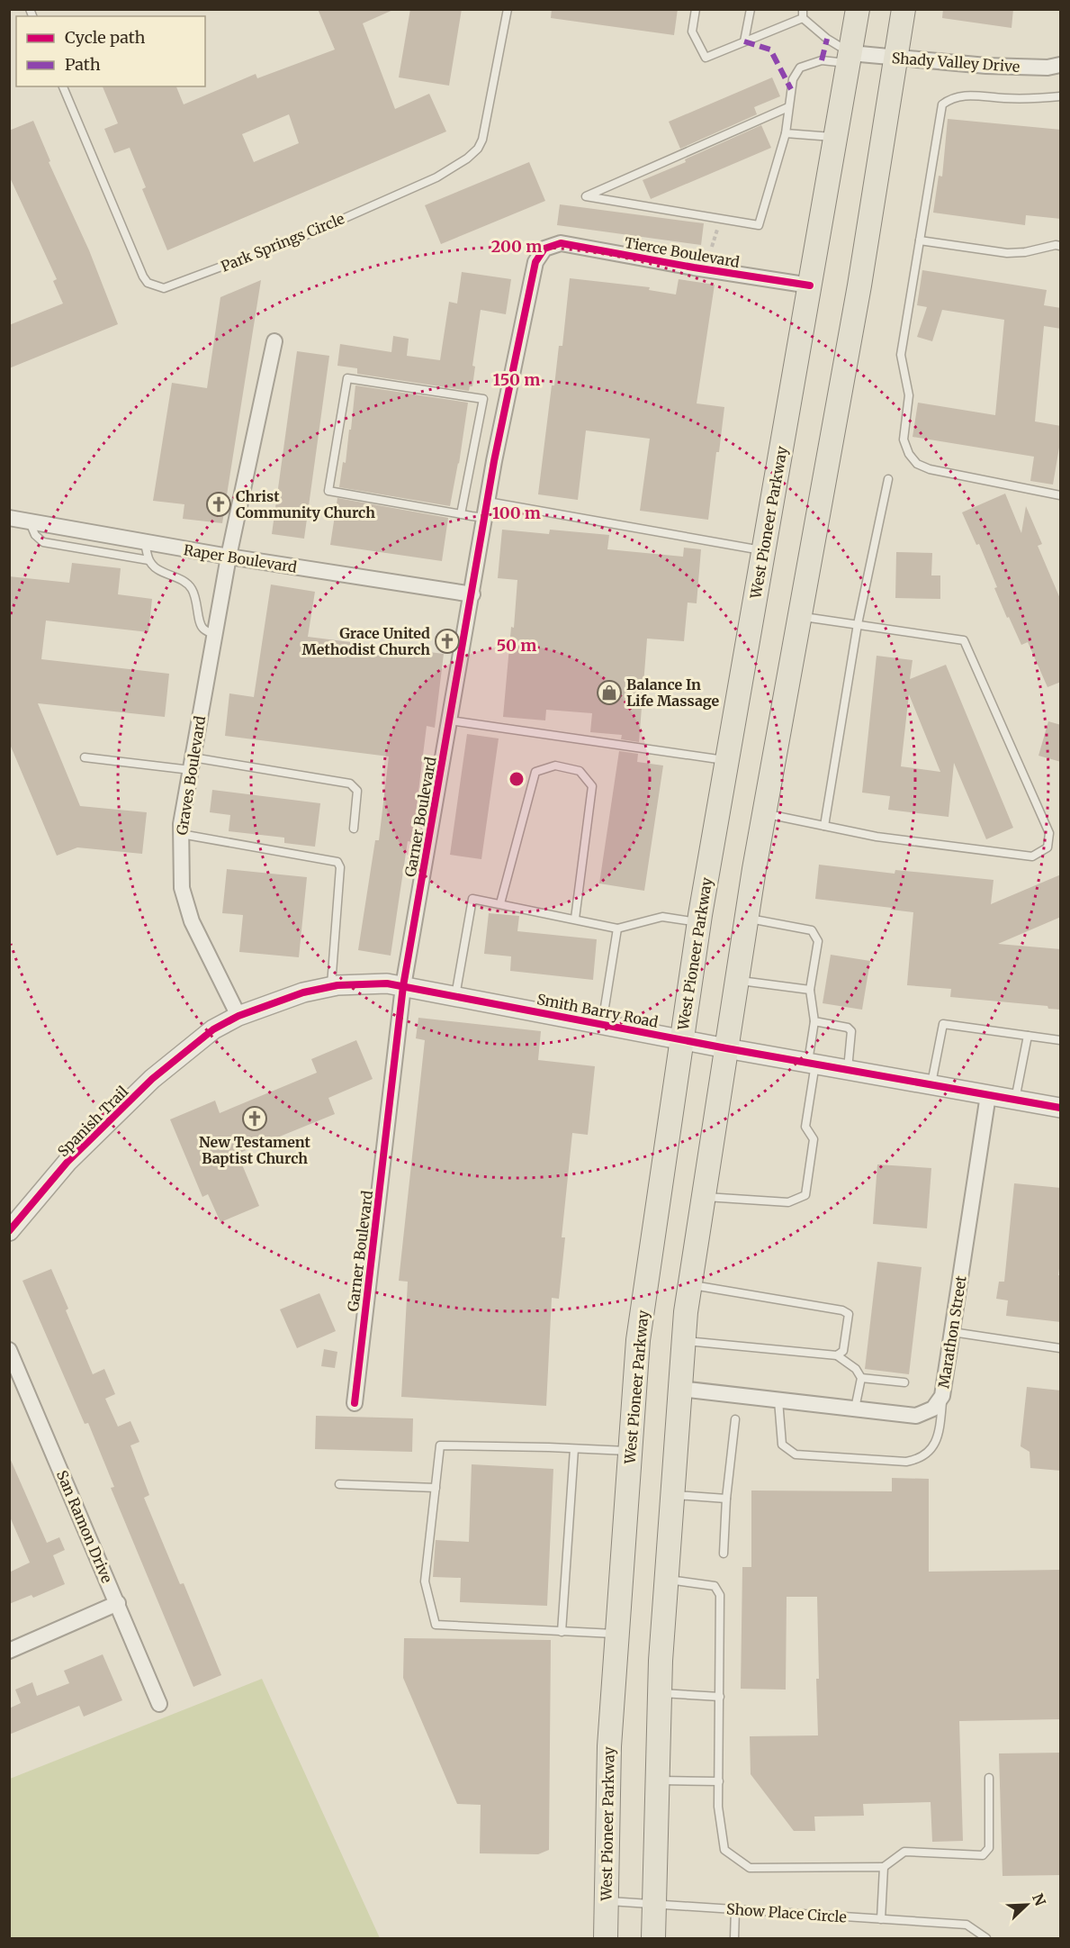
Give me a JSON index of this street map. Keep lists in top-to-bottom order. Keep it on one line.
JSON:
{"streets":{"main road":["West Pioneer Parkway"],"street":["Shady Valley Drive","Tierce Boulevard","Raper Boulevard","Graves Boulevard","Garner Boulevard","Smith Barry Road","Spanish Trail","Marathon Street","San Ramon Drive"],"lane":["Park Springs Circle","Show Place Circle"]},"crossings":[["Shady Valley Drive","West Pioneer Parkway"],["Tierce Boulevard","West Pioneer Parkway"],["Tierce Boulevard","Garner Boulevard"],["West Pioneer Parkway","Smith Barry Road"],["West Pioneer Parkway","Show Place Circle"],["Raper Boulevard","Graves Boulevard"],["Raper Boulevard","Garner Boulevard"],["Graves Boulevard","Smith Barry Road"],["Garner Boulevard","Smith Barry Road"],["Smith Barry Road","Spanish Trail"],["Smith Barry Road","Marathon Street"]],"places":{"church":["Christ Community Church","Grace United Methodist Church","New Testament Baptist Church"],"shop":["Balance In Life Massage"]},"legend":["Cycle path","Path"],"north":"top right","rings":["200 m","150 m","100 m","50 m"]}
